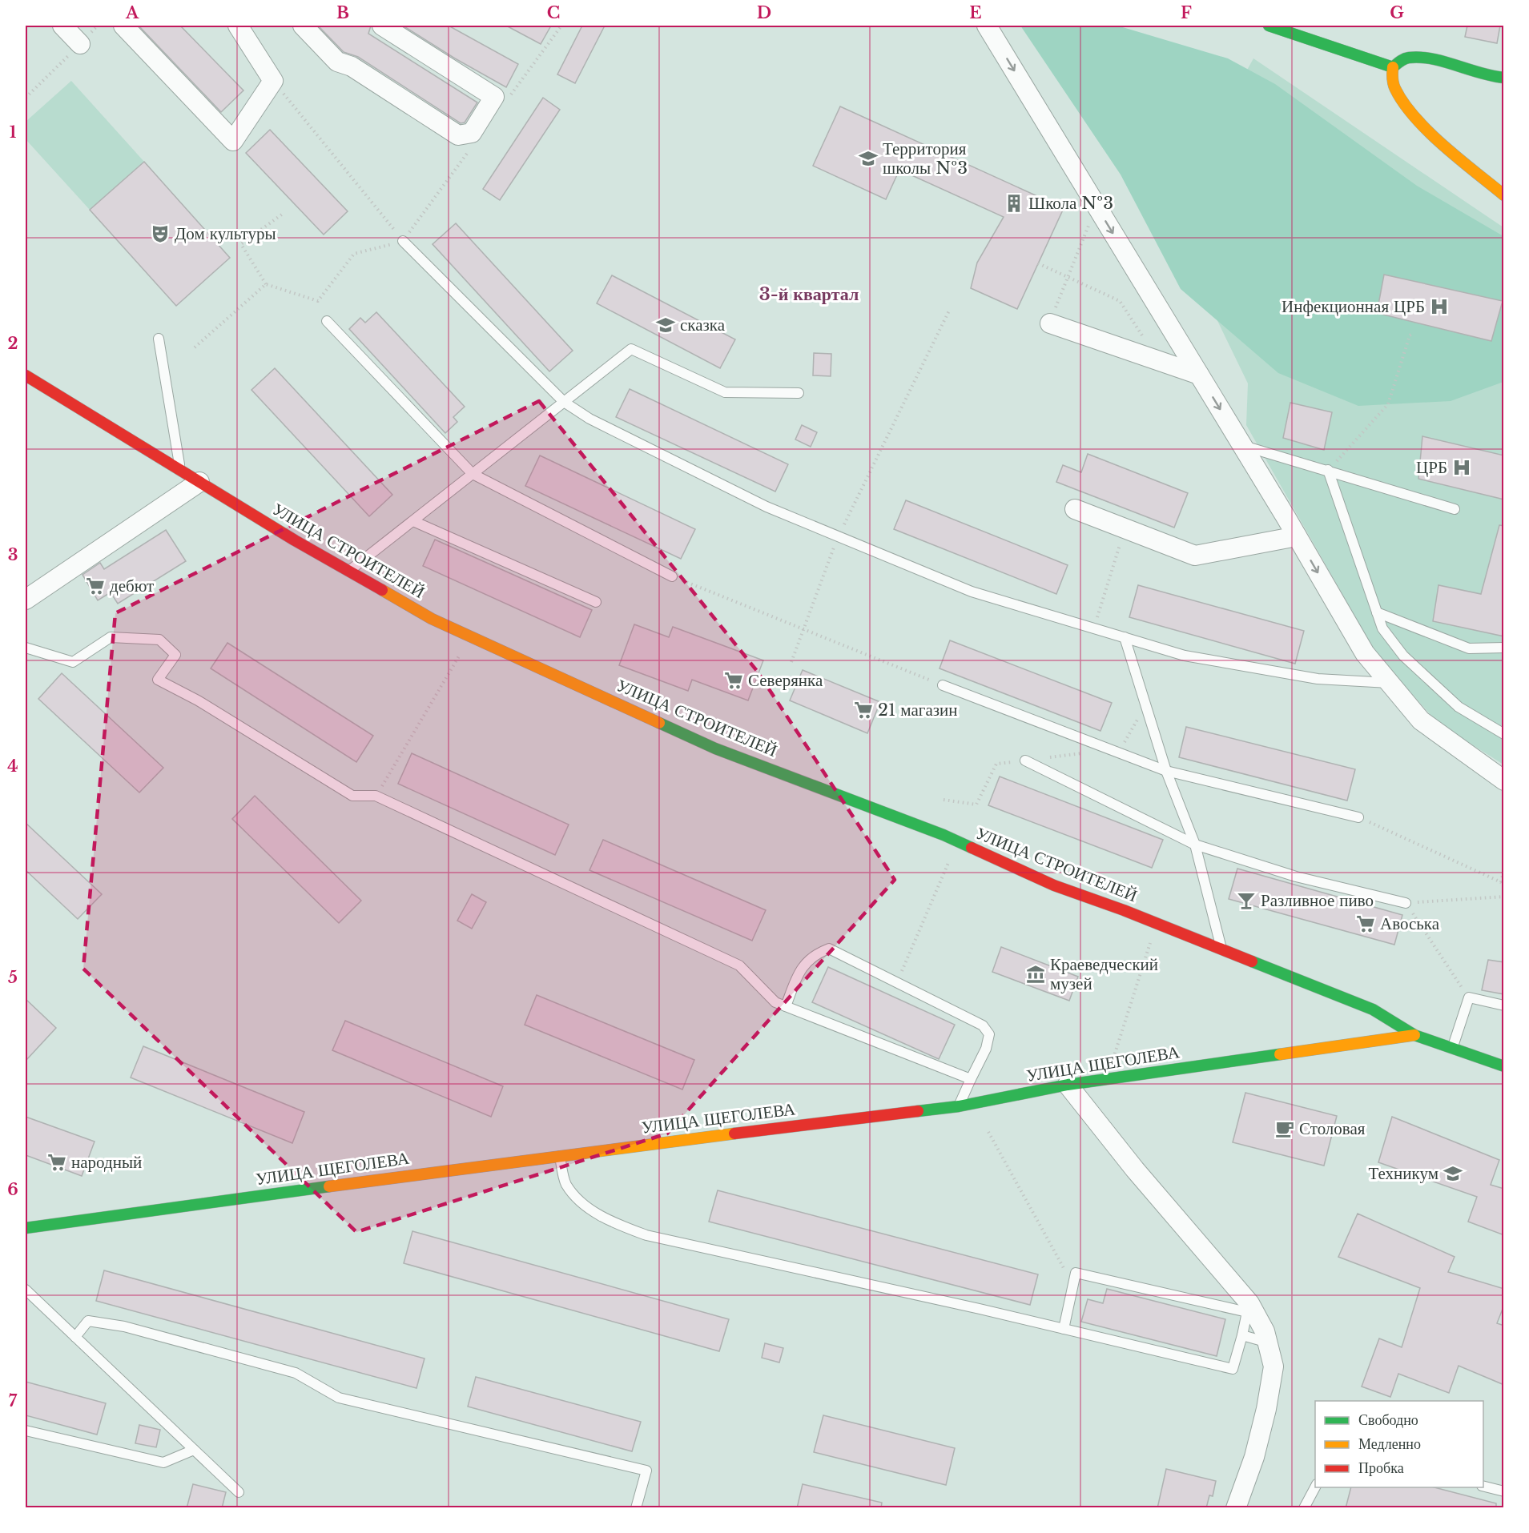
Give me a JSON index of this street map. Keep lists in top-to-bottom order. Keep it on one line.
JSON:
{"streets":{"street":["УЛИЦА СТРОИТЕЛЕЙ","УЛИЦА ЩЕГОЛЕВА"]},"crossings":[["УЛИЦА СТРОИТЕЛЕЙ","УЛИЦА ЩЕГОЛЕВА"]],"districts":["3-й квартал"],"places":{"school or university":["Территория школы №3","сказка","Техникум"],"building":["Школа №3"],"theatre":["Дом культуры"],"hospital":["Инфекционная ЦРБ","ЦРБ"],"supermarket":["дебют","Северянка","21 магазин","Авоська","народный"],"bar":["Разливное пиво"],"museum":["Краеведческий музей"],"cafe":["Столовая"]},"legend":["Свободно","Медленно","Пробка"],"grid":{"columns":["A","B","C","D","E","F","G"],"rows":["1","2","3","4","5","6","7"]}}
